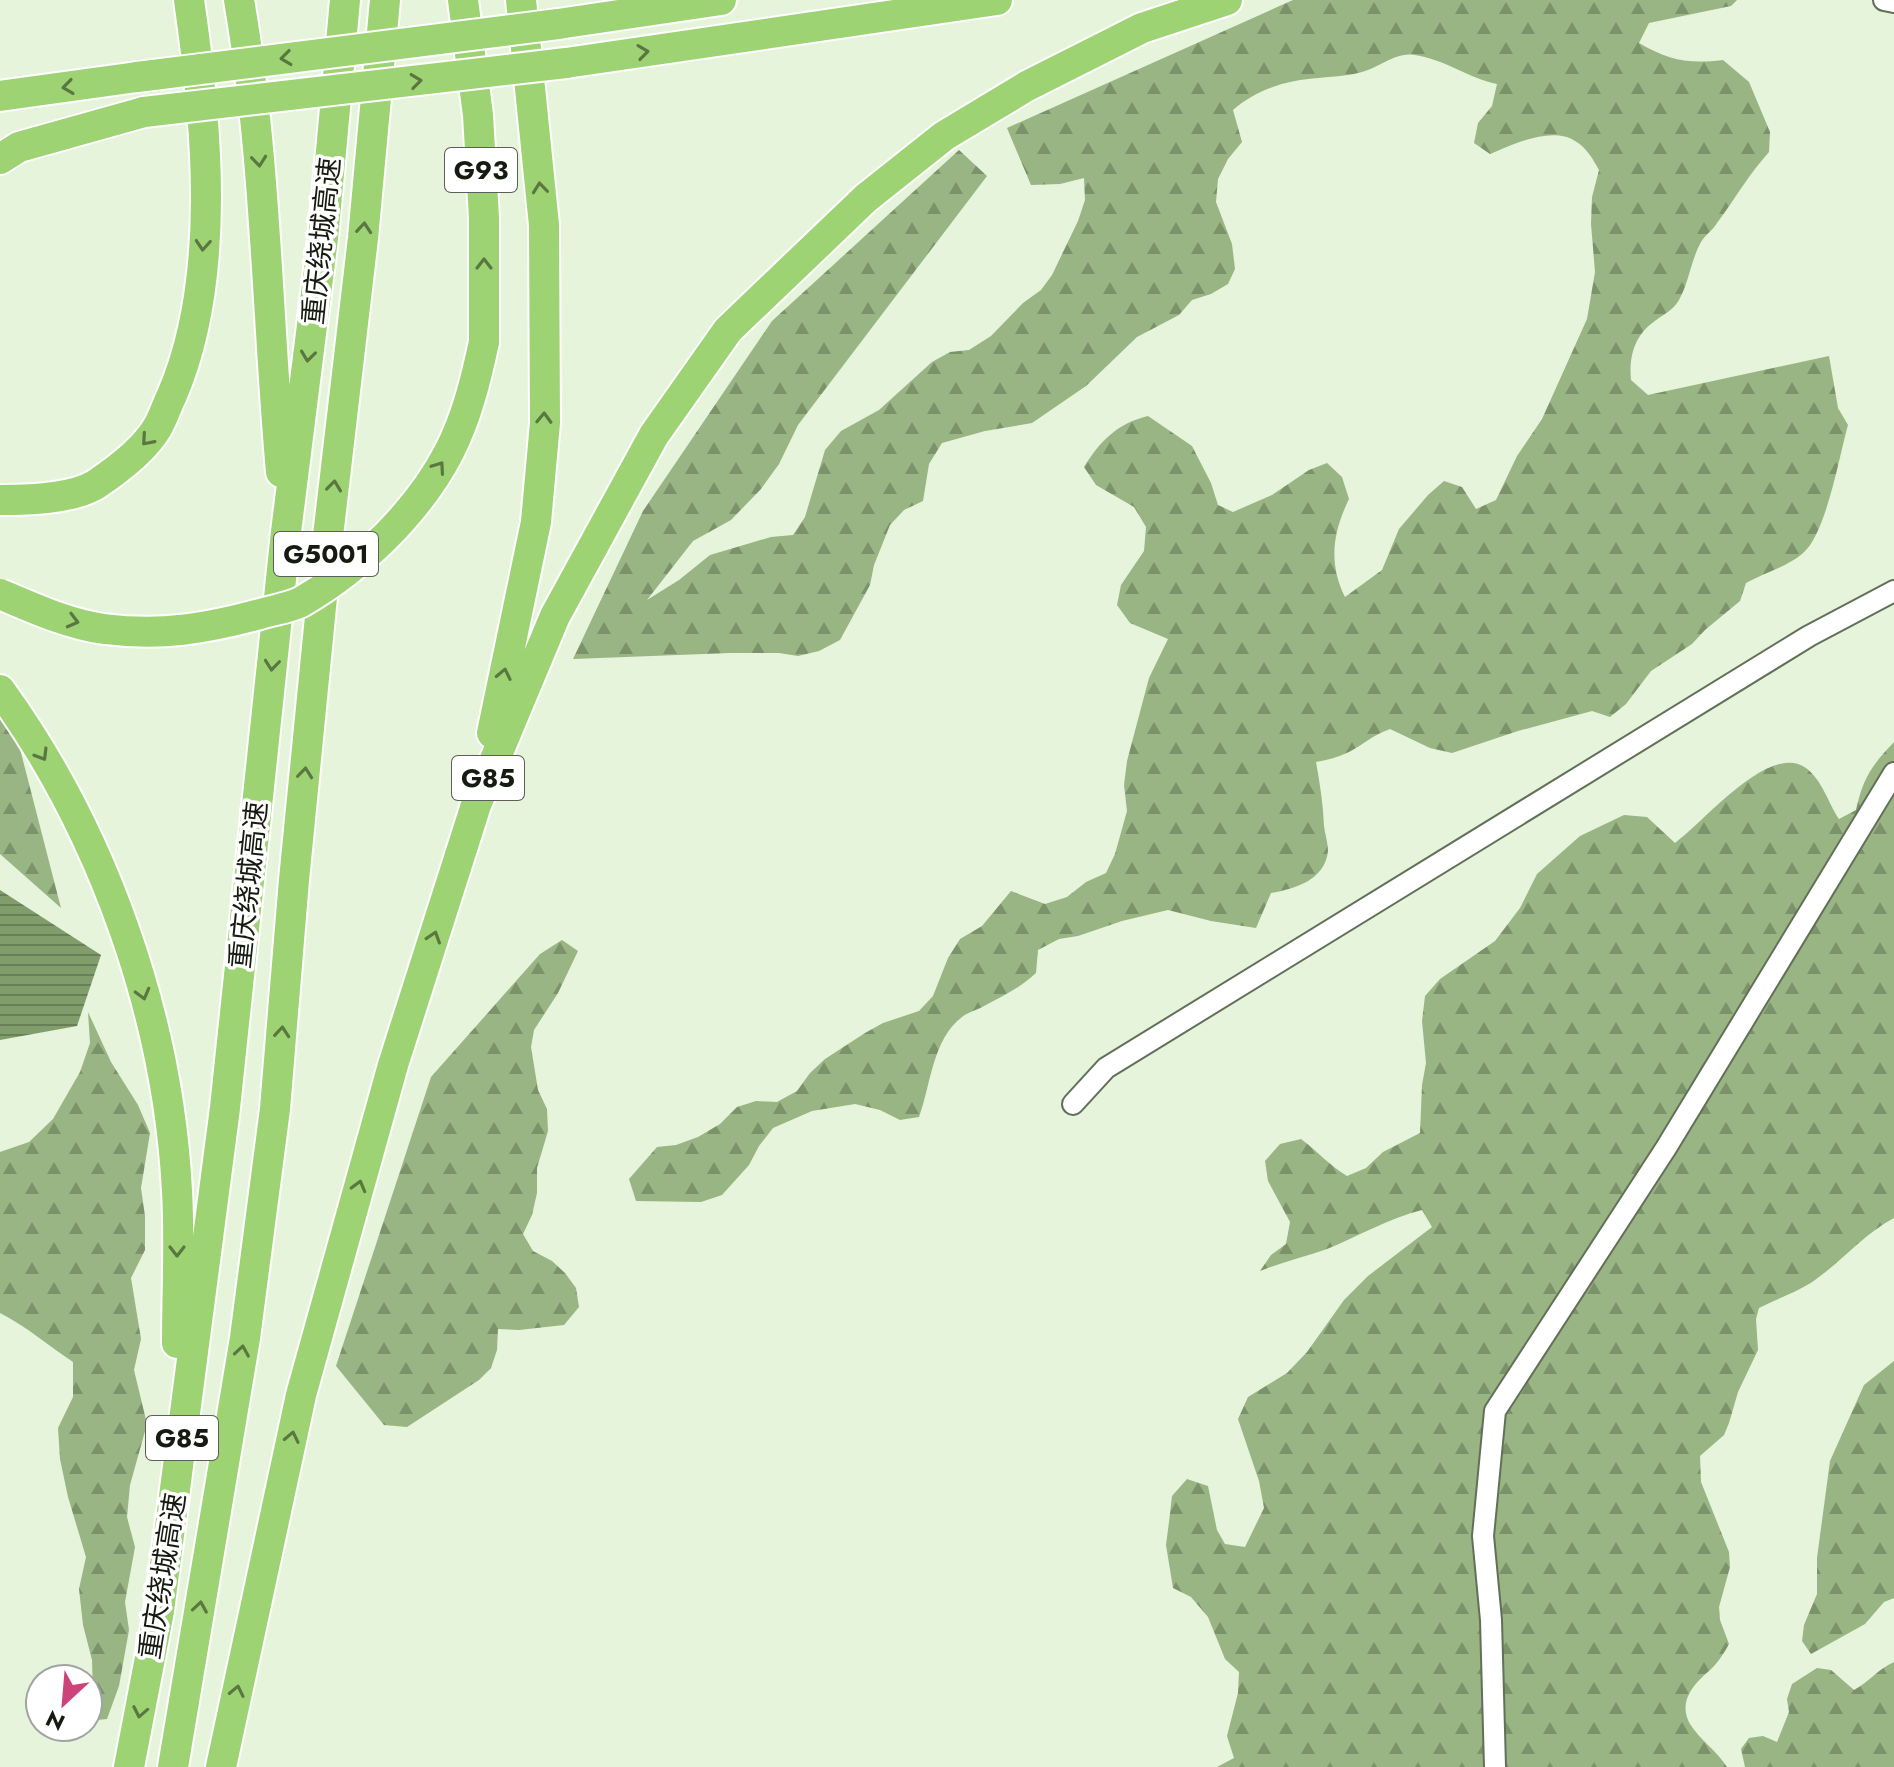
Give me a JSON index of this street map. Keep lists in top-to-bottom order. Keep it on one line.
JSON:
{"streets":{"highway":["G93","重庆绕城高速","G5001","G85"]},"crossings":[["重庆绕城高速","G85"]],"north":"bottom left"}
